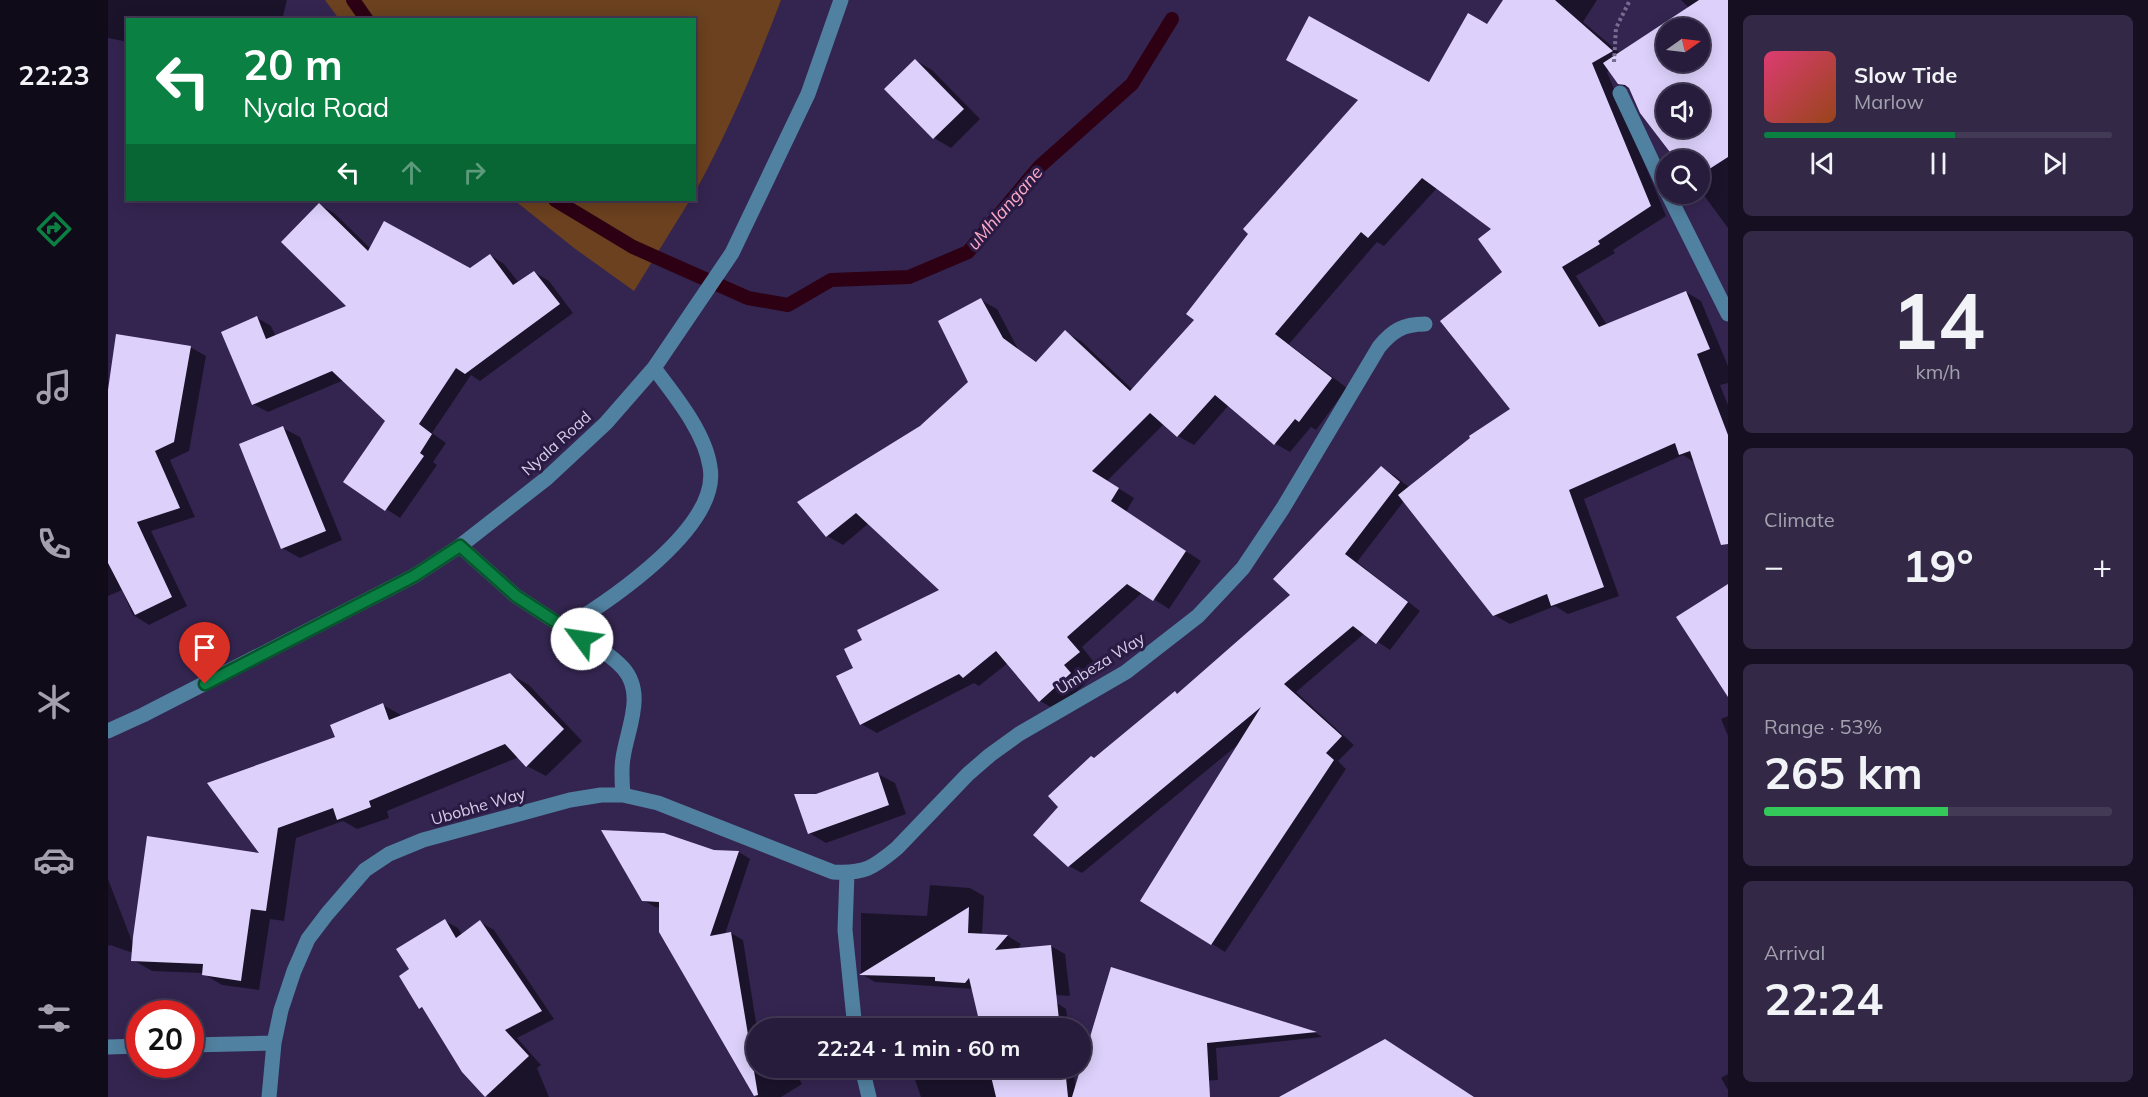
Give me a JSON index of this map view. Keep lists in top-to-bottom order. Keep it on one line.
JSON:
{"streets":{"street":["Nyala Road","Umbeza Way","Ubobhe Way"]},"crossings":[["Umbeza Way","Ubobhe Way"]],"water":["uMhlangane"],"north":"right","page":{"tabs":"22:23","turn":["20 m","Nyala Road"],"song":["Slow Tide","Marlow"],"tile":[["14","km/h"],"Climate",["Range · 53%","265 km"],["Arrival","22:24"]],"heat":["−","19°","+"],"limit":"20","trip":"22:24 · 1 min · 60 m"}}
